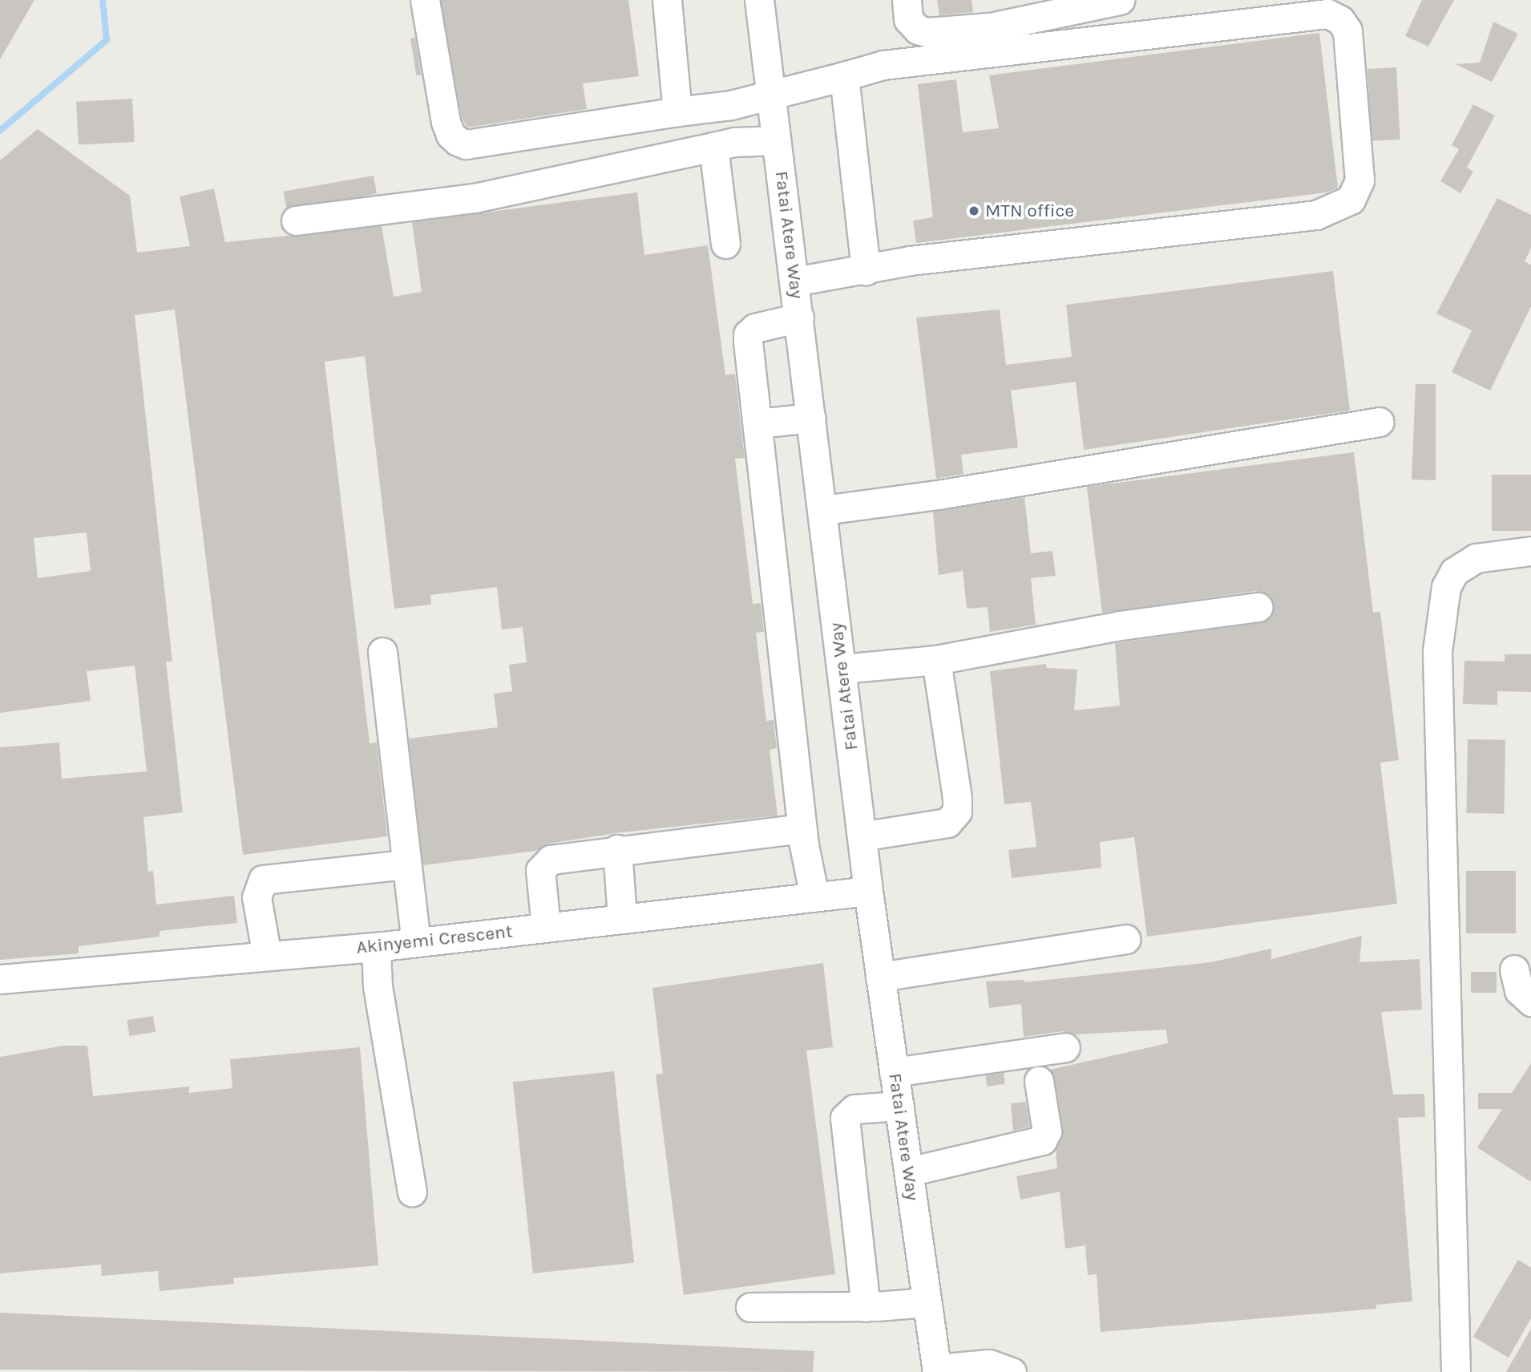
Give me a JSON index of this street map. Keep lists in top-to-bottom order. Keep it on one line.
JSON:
{"streets":{"street":["Fatai Atere Way","Akinyemi Crescent"]},"crossings":[["Fatai Atere Way","Akinyemi Crescent"]],"places":["MTN office"]}
